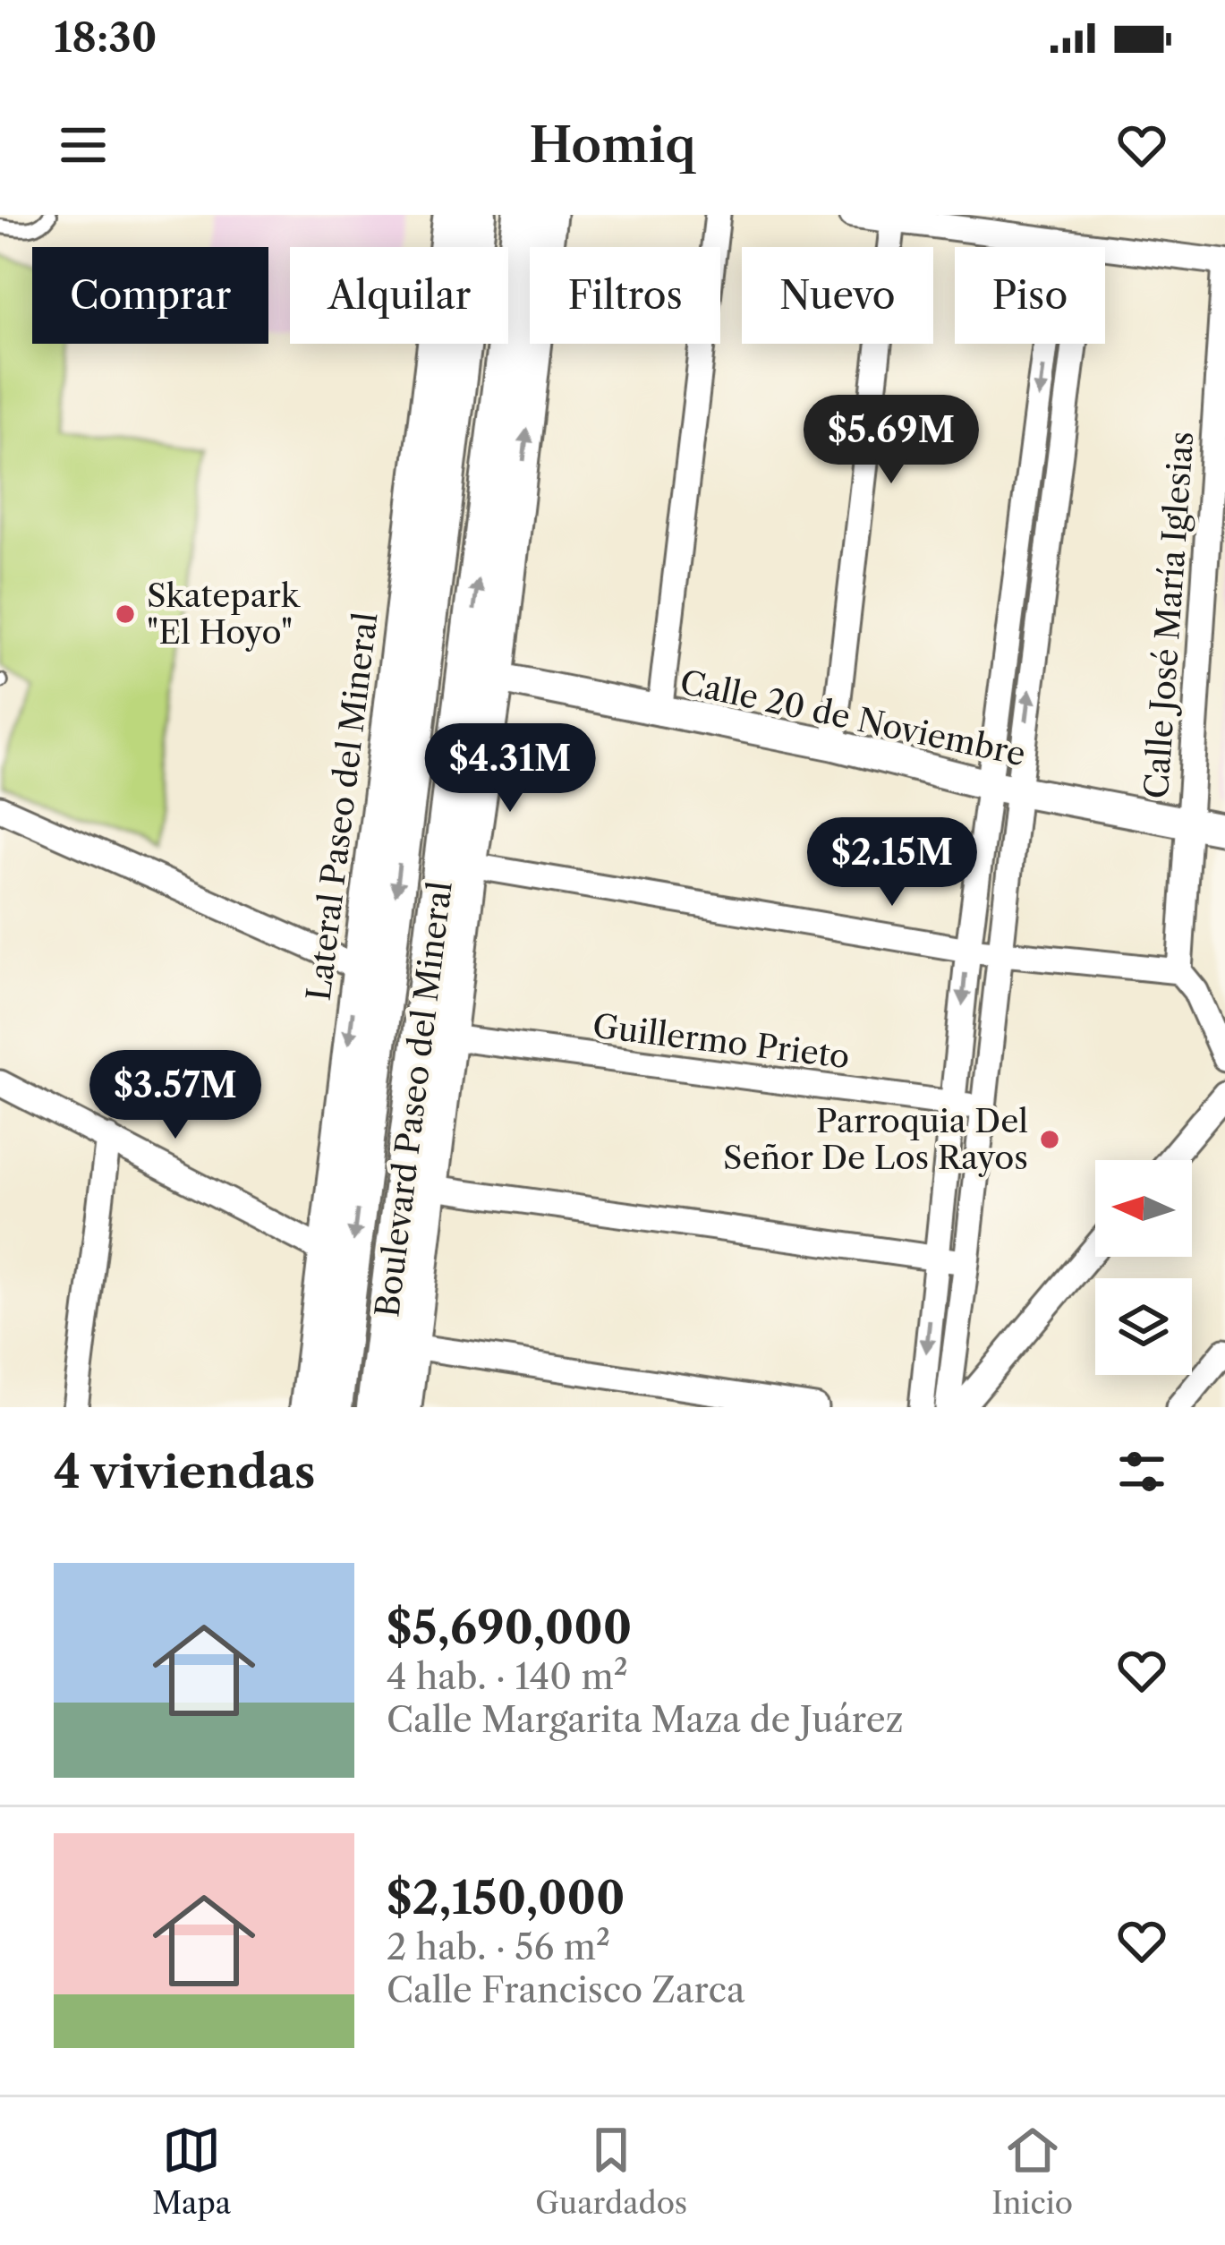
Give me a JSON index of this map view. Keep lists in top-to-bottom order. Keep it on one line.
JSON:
{"streets":{"main road":["Boulevard Paseo del Mineral"],"street":["Calle José María Iglesias","Calle 20 de Noviembre","Lateral Paseo del Mineral","Guillermo Prieto"]},"crossings":[["Calle José María Iglesias","Calle 20 de Noviembre"],["Calle 20 de Noviembre","Boulevard Paseo del Mineral"],["Lateral Paseo del Mineral","Boulevard Paseo del Mineral"],["Guillermo Prieto","Boulevard Paseo del Mineral"]],"places":["Skatepark \"El Hoyo\"","Parroquia Del Señor De Los Rayos"],"north":"left","page":{"status":"18:30","header":"Homiq","chip":["Comprar","Alquilar","Filtros","Nuevo","Piso"],"price":["$5.69M","$4.31M","$2.15M","$3.57M"],"heading":"4 viviendas","list":[{"name":"$5,690,000","note":"4 hab. · 140 m² · Calle Margarita Maza de Juárez"},{"name":"$2,150,000","note":"2 hab. · 56 m² · Calle Francisco Zarca"}],"tabs":["Mapa","Guardados","Inicio"]}}
